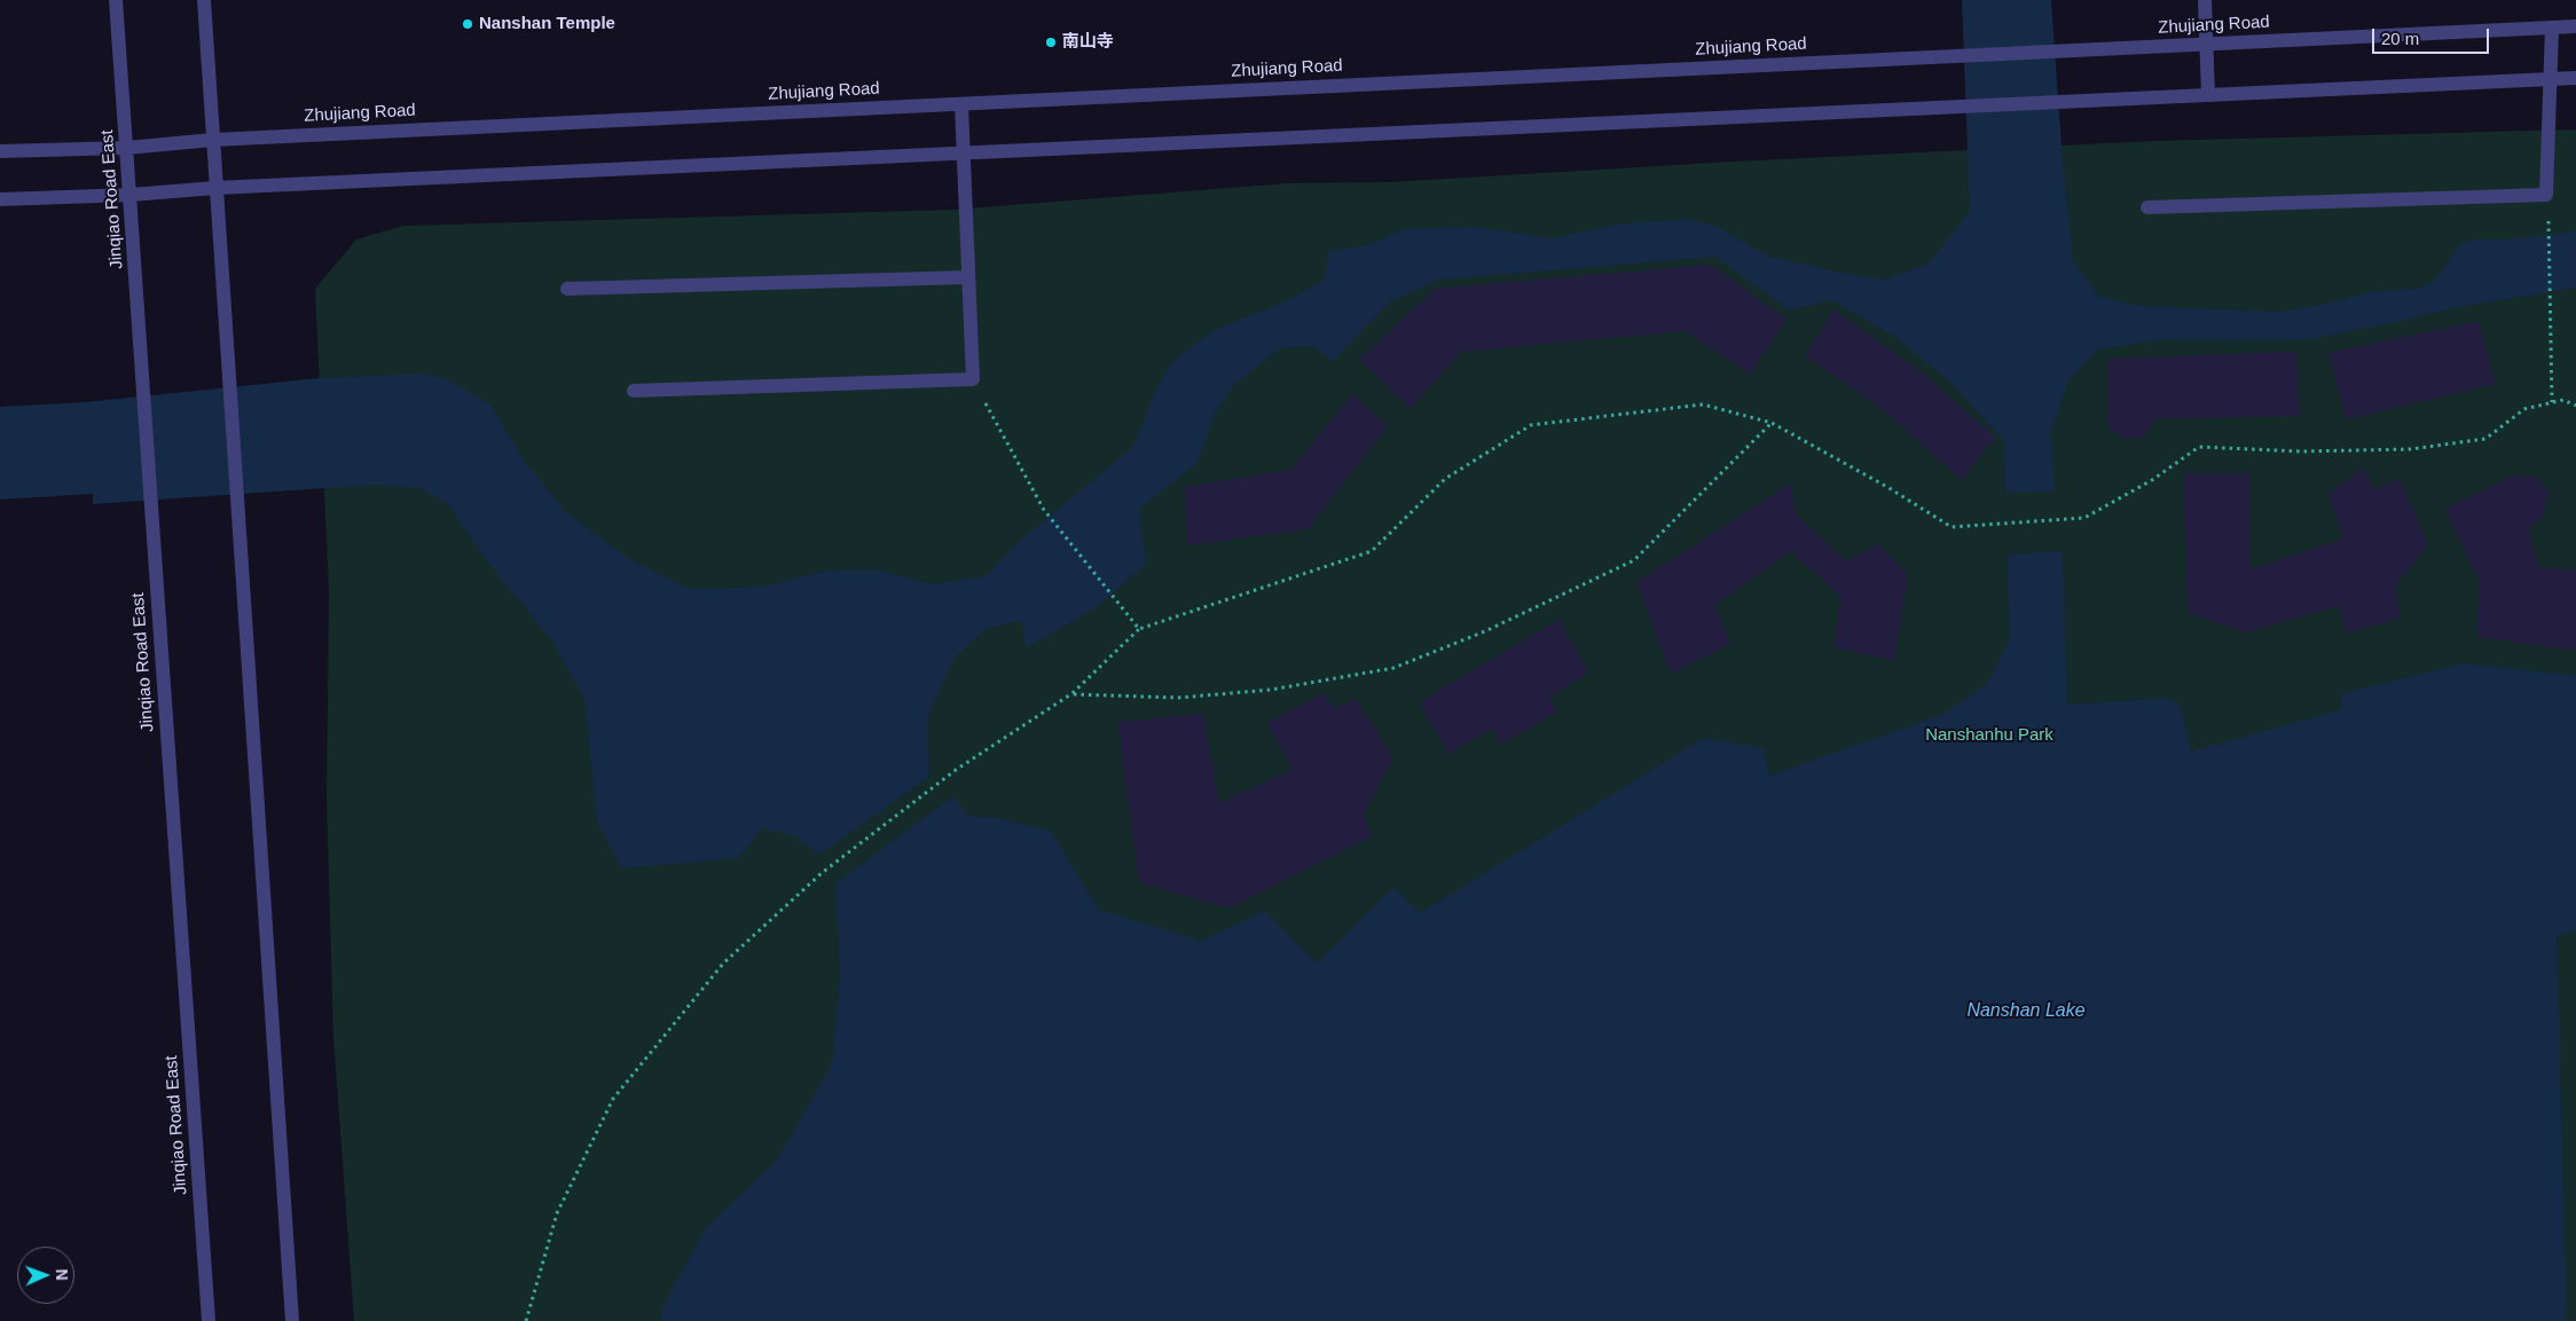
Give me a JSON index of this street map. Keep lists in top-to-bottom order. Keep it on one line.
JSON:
{"streets":{"street":["Zhujiang Road","Jinqiao Road East"]},"crossings":[["Zhujiang Road","Jinqiao Road East"]],"water":["Nanshan Lake"],"parks":["Nanshanhu Park"],"places":["Nanshan Temple","南山寺"],"scale_bar":"20 m","north":"right"}
